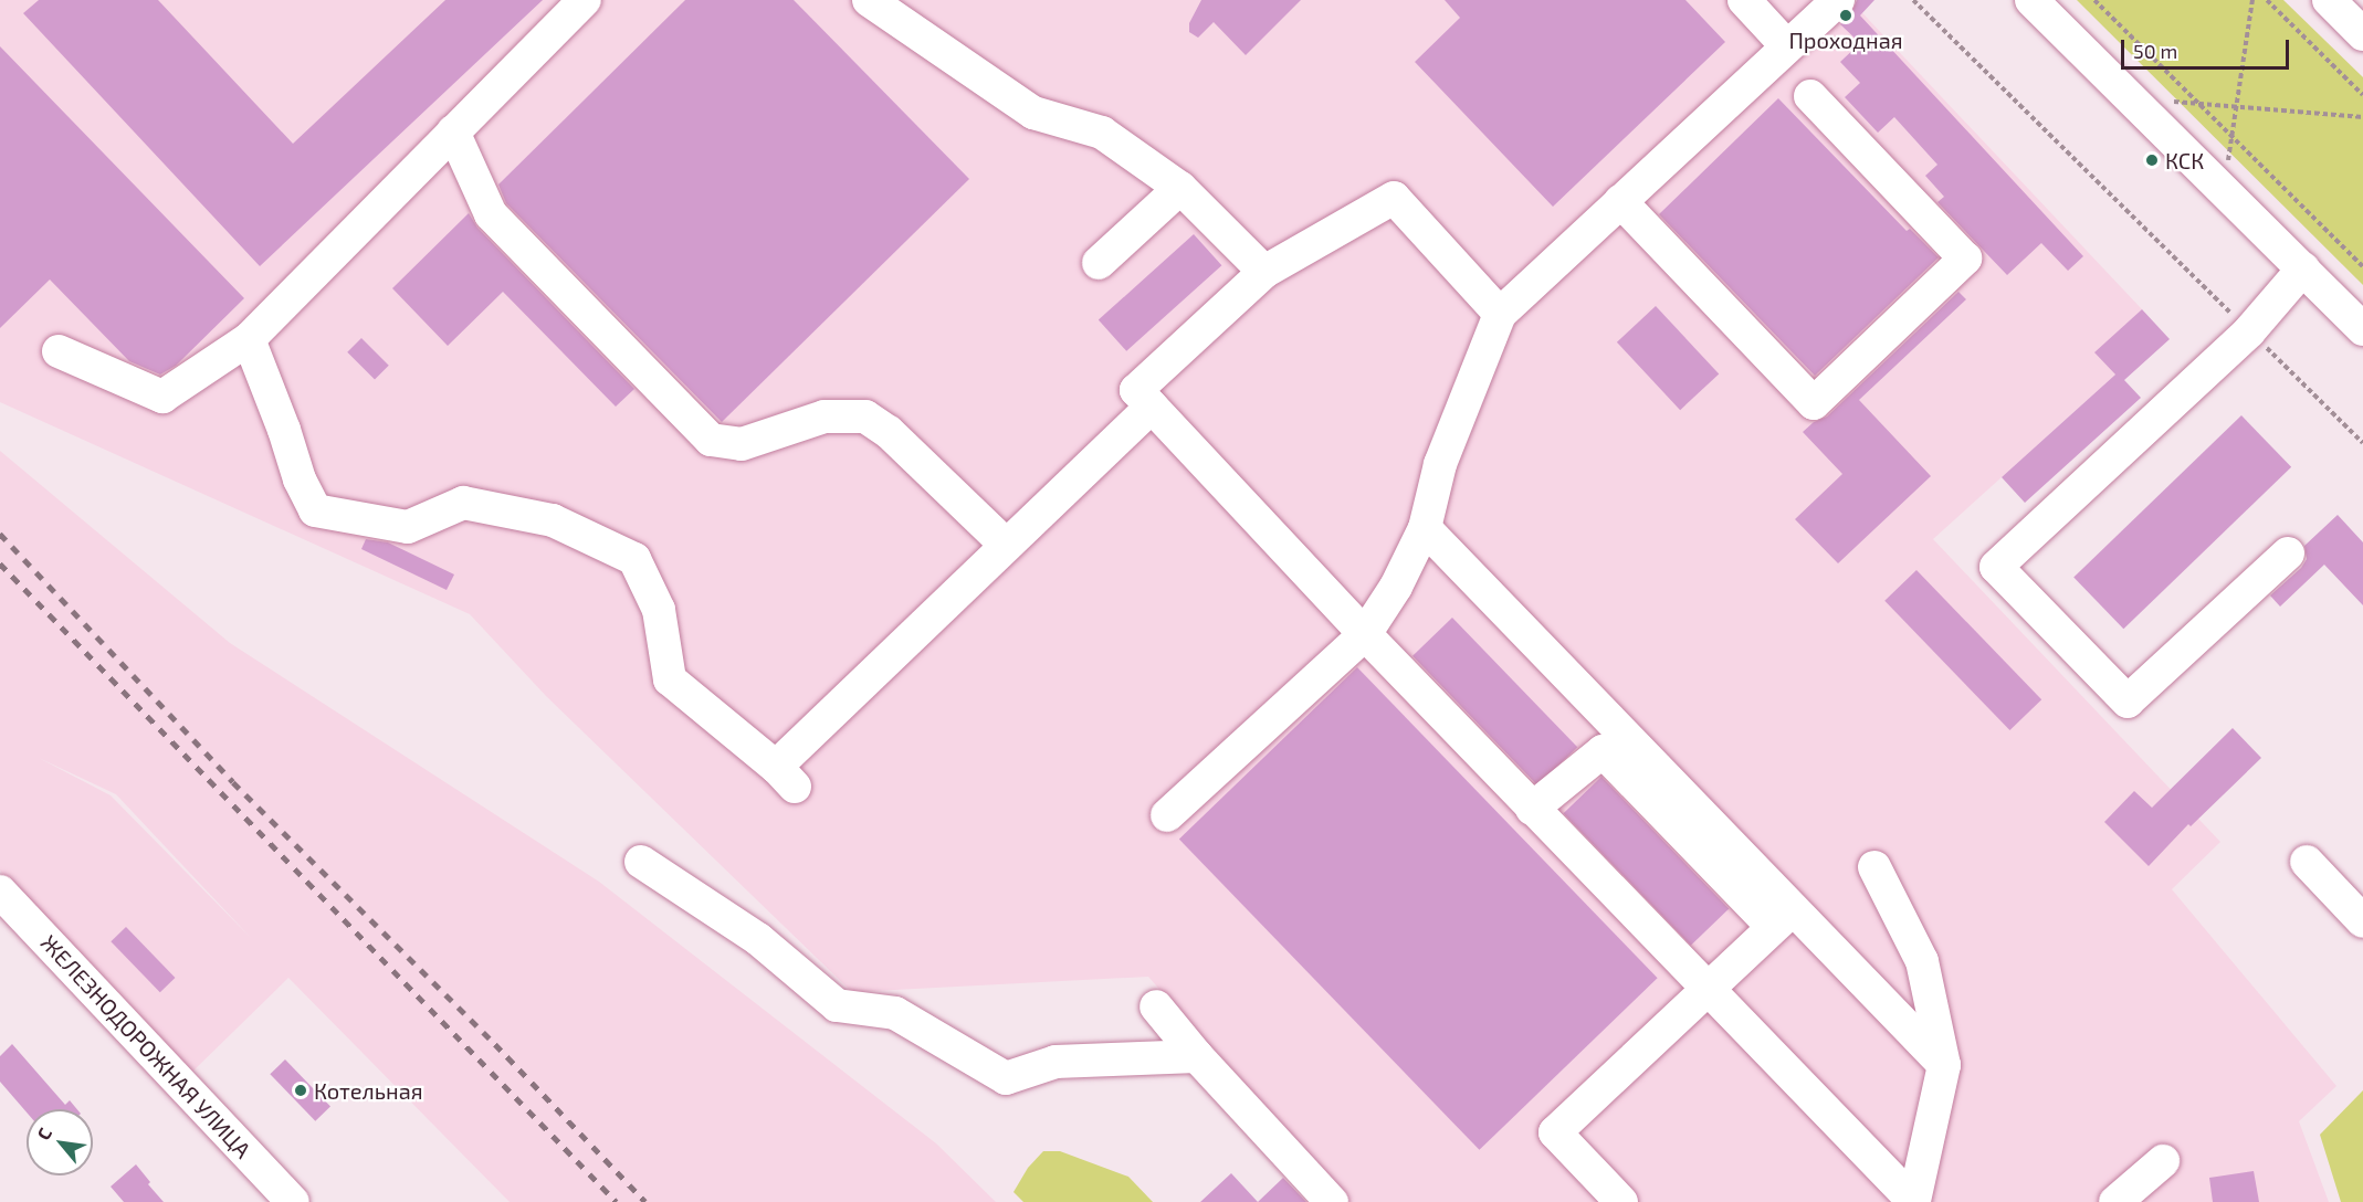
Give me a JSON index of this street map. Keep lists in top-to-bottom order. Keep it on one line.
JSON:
{"streets":{"street":["ЖЕЛЕЗНОДОРОЖНАЯ УЛИЦА"]},"places":["Проходная","КСК","Котельная"],"scale_bar":"50 m","north":"top left"}
